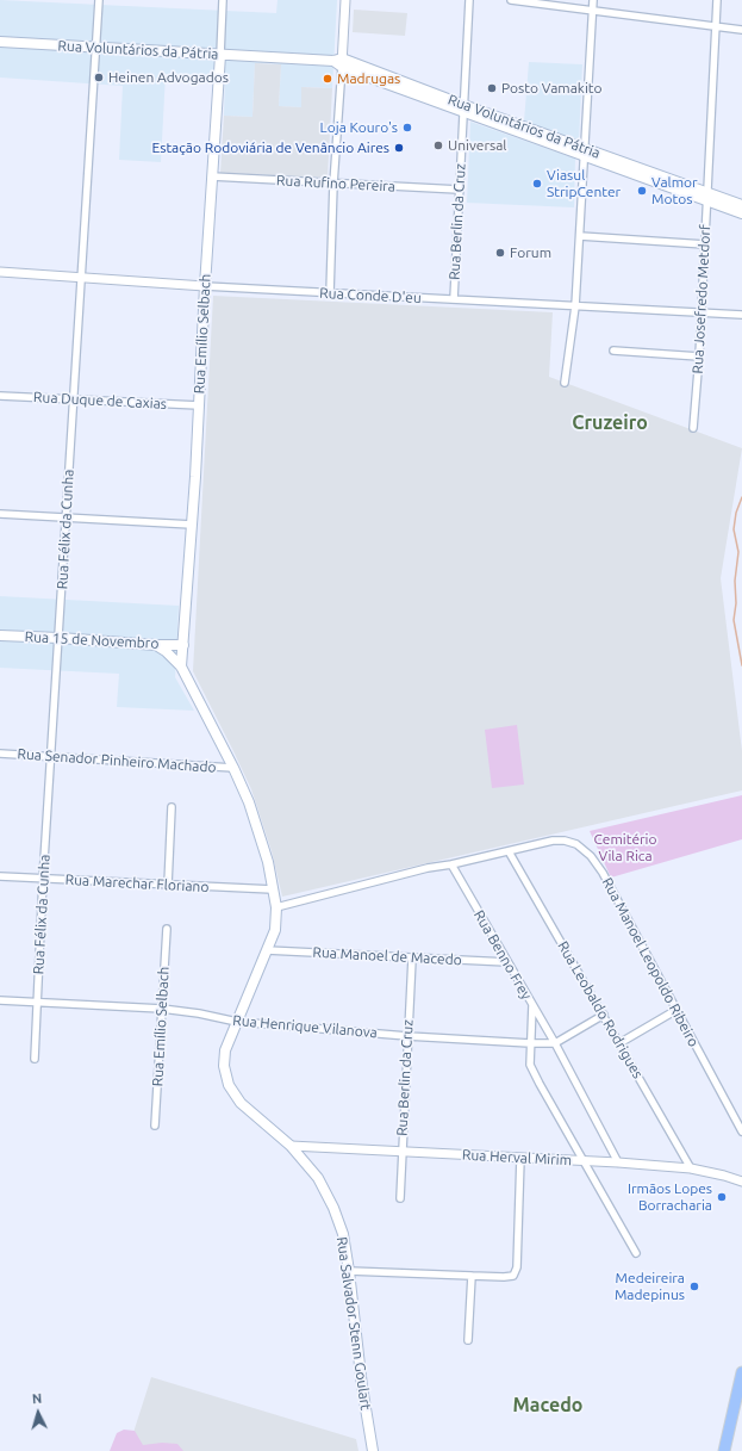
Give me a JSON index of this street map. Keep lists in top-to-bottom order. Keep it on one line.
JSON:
{"streets":{"main road":["Rua Voluntários da Pátria","Rua Emílio Selbach","Rua 15 de Novembro","Rua Salvador Stenn Goulart"],"street":["Rua Rufino Pereira","Rua Berlin da Cruz","Rua Conde D'eu","Rua Josefredo Metdorf","Rua Duque de Caxias","Rua Félix da Cunha","Rua Senador Pinheiro Machado","Rua Marechar Floriano","Rua Benno Frey","Rua Manoel de Macedo","Rua Manoel Leopoldo Ribeiro","Rua Leobaldo Rodrigues","Rua Henrique Vilanova","Rua Herval Mirim"]},"crossings":[["Rua Voluntários da Pátria","Rua Berlin da Cruz"],["Rua Voluntários da Pátria","Rua Josefredo Metdorf"],["Rua Voluntários da Pátria","Rua Emílio Selbach"],["Rua Voluntários da Pátria","Rua Félix da Cunha"],["Rua Rufino Pereira","Rua Berlin da Cruz"],["Rua Rufino Pereira","Rua Emílio Selbach"],["Rua Berlin da Cruz","Rua Conde D'eu"],["Rua Berlin da Cruz","Rua Manoel de Macedo"],["Rua Berlin da Cruz","Rua Henrique Vilanova"],["Rua Berlin da Cruz","Rua Herval Mirim"],["Rua Conde D'eu","Rua Josefredo Metdorf"],["Rua Conde D'eu","Rua Emílio Selbach"],["Rua Conde D'eu","Rua Félix da Cunha"],["Rua Emílio Selbach","Rua Duque de Caxias"],["Rua Emílio Selbach","Rua 15 de Novembro"],["Rua Emílio Selbach","Rua Henrique Vilanova"],["Rua Emílio Selbach","Rua Salvador Stenn Goulart"],["Rua Duque de Caxias","Rua Félix da Cunha"],["Rua Félix da Cunha","Rua 15 de Novembro"],["Rua Félix da Cunha","Rua Senador Pinheiro Machado"],["Rua Félix da Cunha","Rua Marechar Floriano"],["Rua Félix da Cunha","Rua Henrique Vilanova"],["Rua 15 de Novembro","Rua Salvador Stenn Goulart"],["Rua Senador Pinheiro Machado","Rua Salvador Stenn Goulart"],["Rua Marechar Floriano","Rua Salvador Stenn Goulart"],["Rua Benno Frey","Rua Manoel de Macedo"],["Rua Benno Frey","Rua Manoel Leopoldo Ribeiro"],["Rua Benno Frey","Rua Henrique Vilanova"],["Rua Benno Frey","Rua Herval Mirim"],["Rua Manoel de Macedo","Rua Salvador Stenn Goulart"],["Rua Manoel Leopoldo Ribeiro","Rua Leobaldo Rodrigues"],["Rua Manoel Leopoldo Ribeiro","Rua Salvador Stenn Goulart"],["Rua Leobaldo Rodrigues","Rua Herval Mirim"],["Rua Henrique Vilanova","Rua Salvador Stenn Goulart"],["Rua Herval Mirim","Rua Salvador Stenn Goulart"]],"districts":["Cruzeiro","Macedo"],"parks":["Cemitério Vila Rica"],"places":["Heinen Advogados","Madrugas","Posto Vamakito","Loja Kouro's","Universal","Estação Rodoviária de Venâncio Aires","Viasul StripCenter","Valmor Motos","Forum","Irmãos Lopes Borracharia","Medeireira Madepinus"],"north":"top"}
